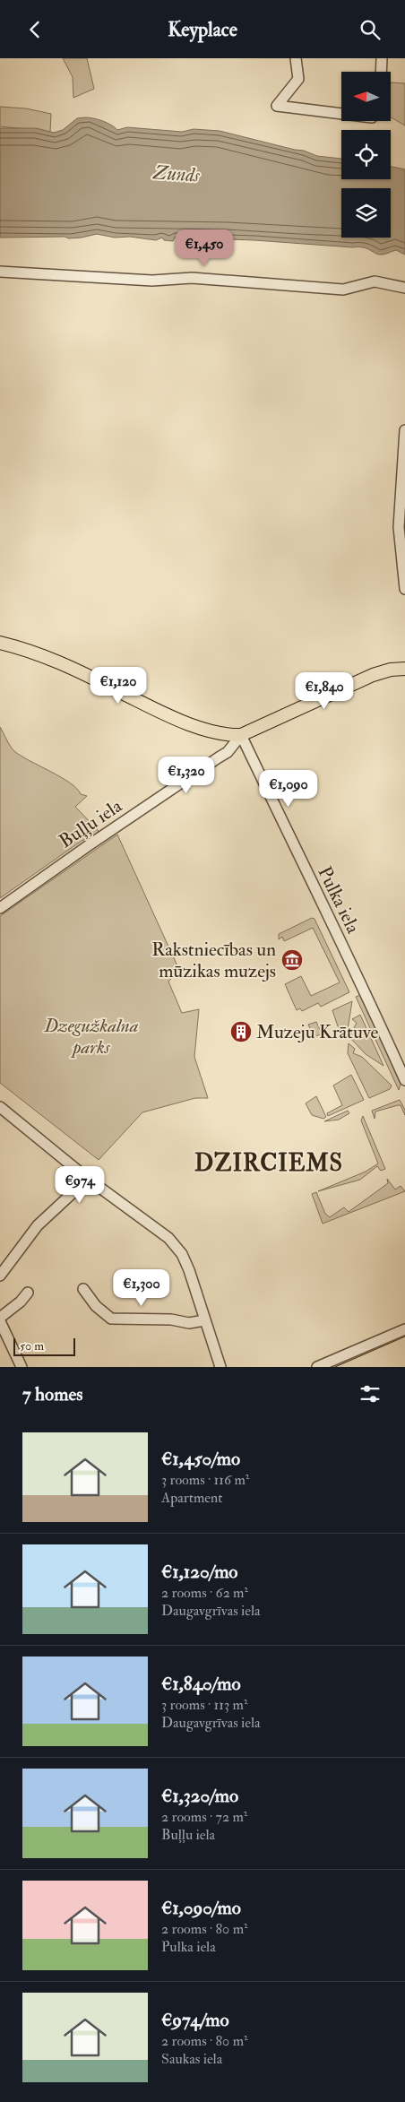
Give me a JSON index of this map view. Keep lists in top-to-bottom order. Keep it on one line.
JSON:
{"streets":{"street":["Buļļu iela","Pulka iela"]},"crossings":[["Buļļu iela","Pulka iela"]],"districts":["DZIRCIEMS"],"water":["Zunds"],"parks":["Dzegužkalna parks"],"places":{"museum":["Rakstniecības un mūzikas muzejs"],"building":["Muzeju Krātuve"]},"scale_bar":"50 m","north":"left","page":{"header":"Keyplace","price":["€1,450","€1,120","€1,840","€1,320","€1,090","€974","€1,300"],"scale":"50 m","heading":"7 homes","list":[{"name":"€1,450/mo","note":"3 rooms · 116 m² · Apartment"},{"name":"€1,120/mo","note":"2 rooms · 62 m² · Daugavgrīvas iela"},{"name":"€1,840/mo","note":"3 rooms · 113 m² · Daugavgrīvas iela"},{"name":"€1,320/mo","note":"2 rooms · 72 m² · Buļļu iela"},{"name":"€1,090/mo","note":"2 rooms · 80 m² · Pulka iela"},{"name":"€974/mo","note":"2 rooms · 80 m² · Saukas iela"}]}}
